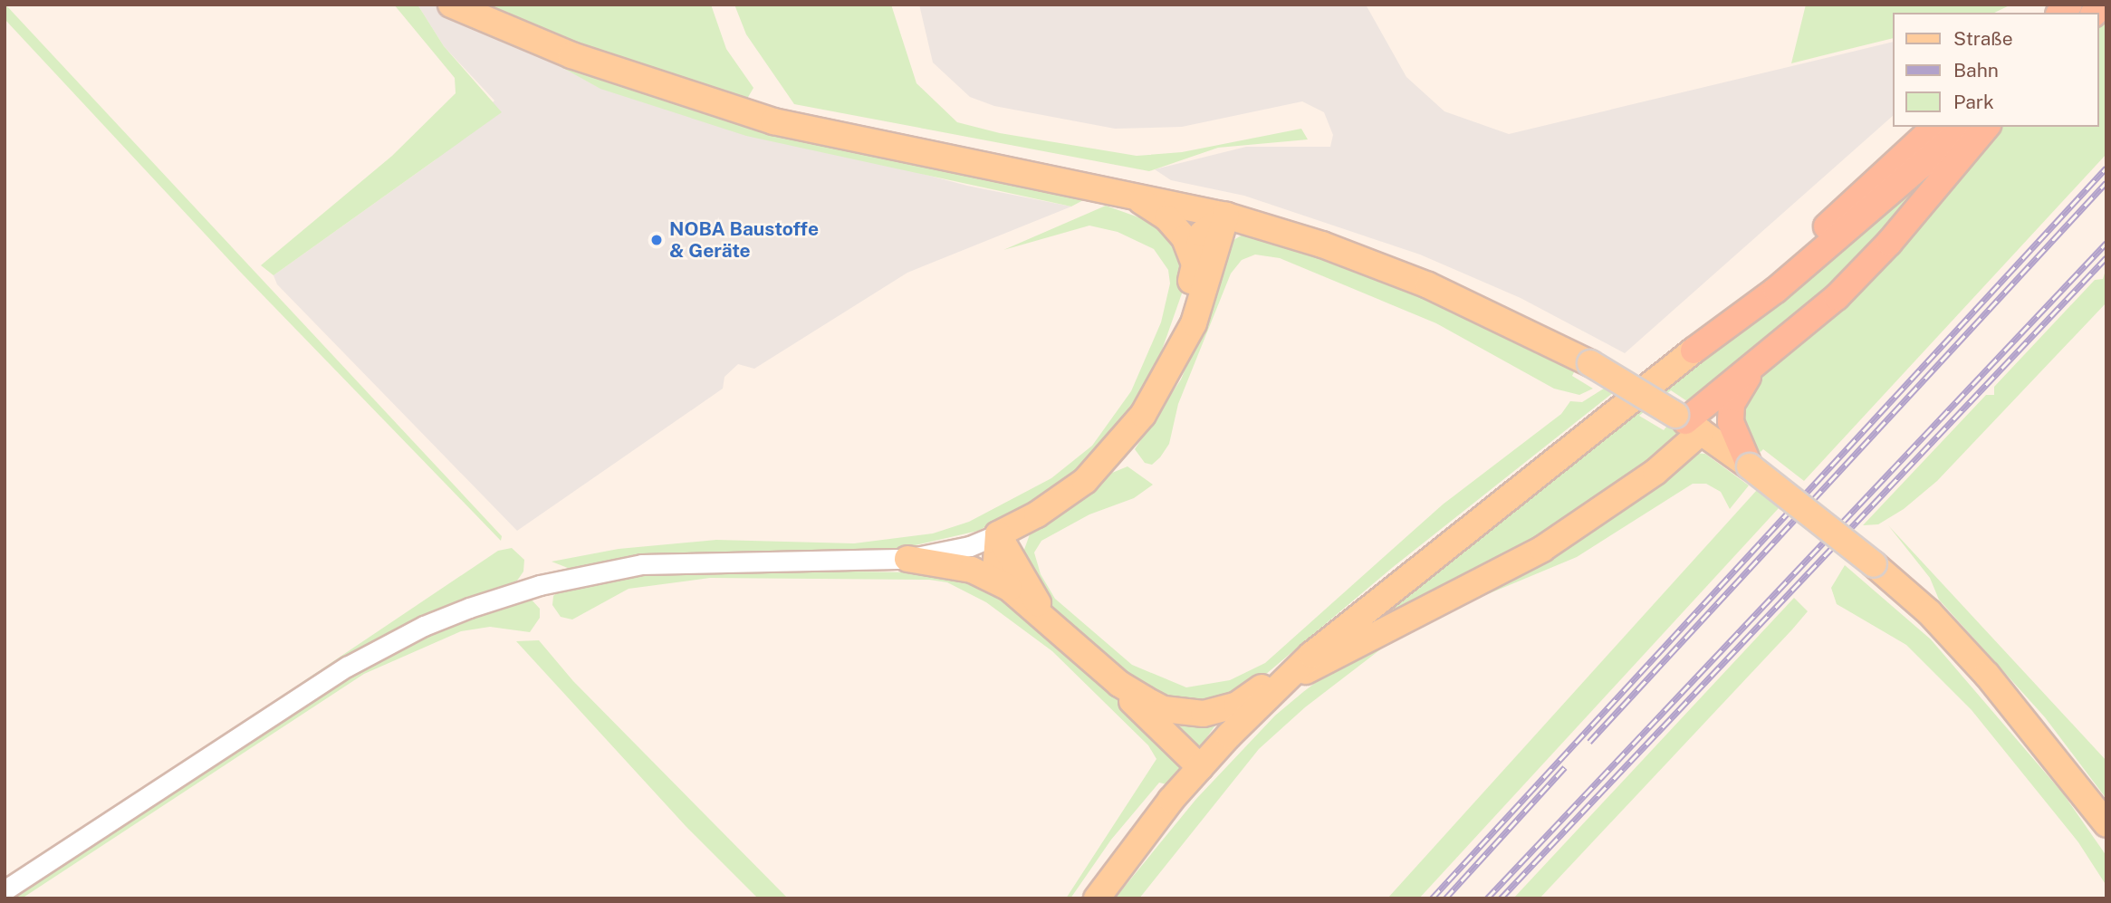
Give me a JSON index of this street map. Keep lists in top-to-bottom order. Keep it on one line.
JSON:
{"places":["NOBA Baustoffe & Geräte"],"legend":["Straße","Bahn","Park"]}
